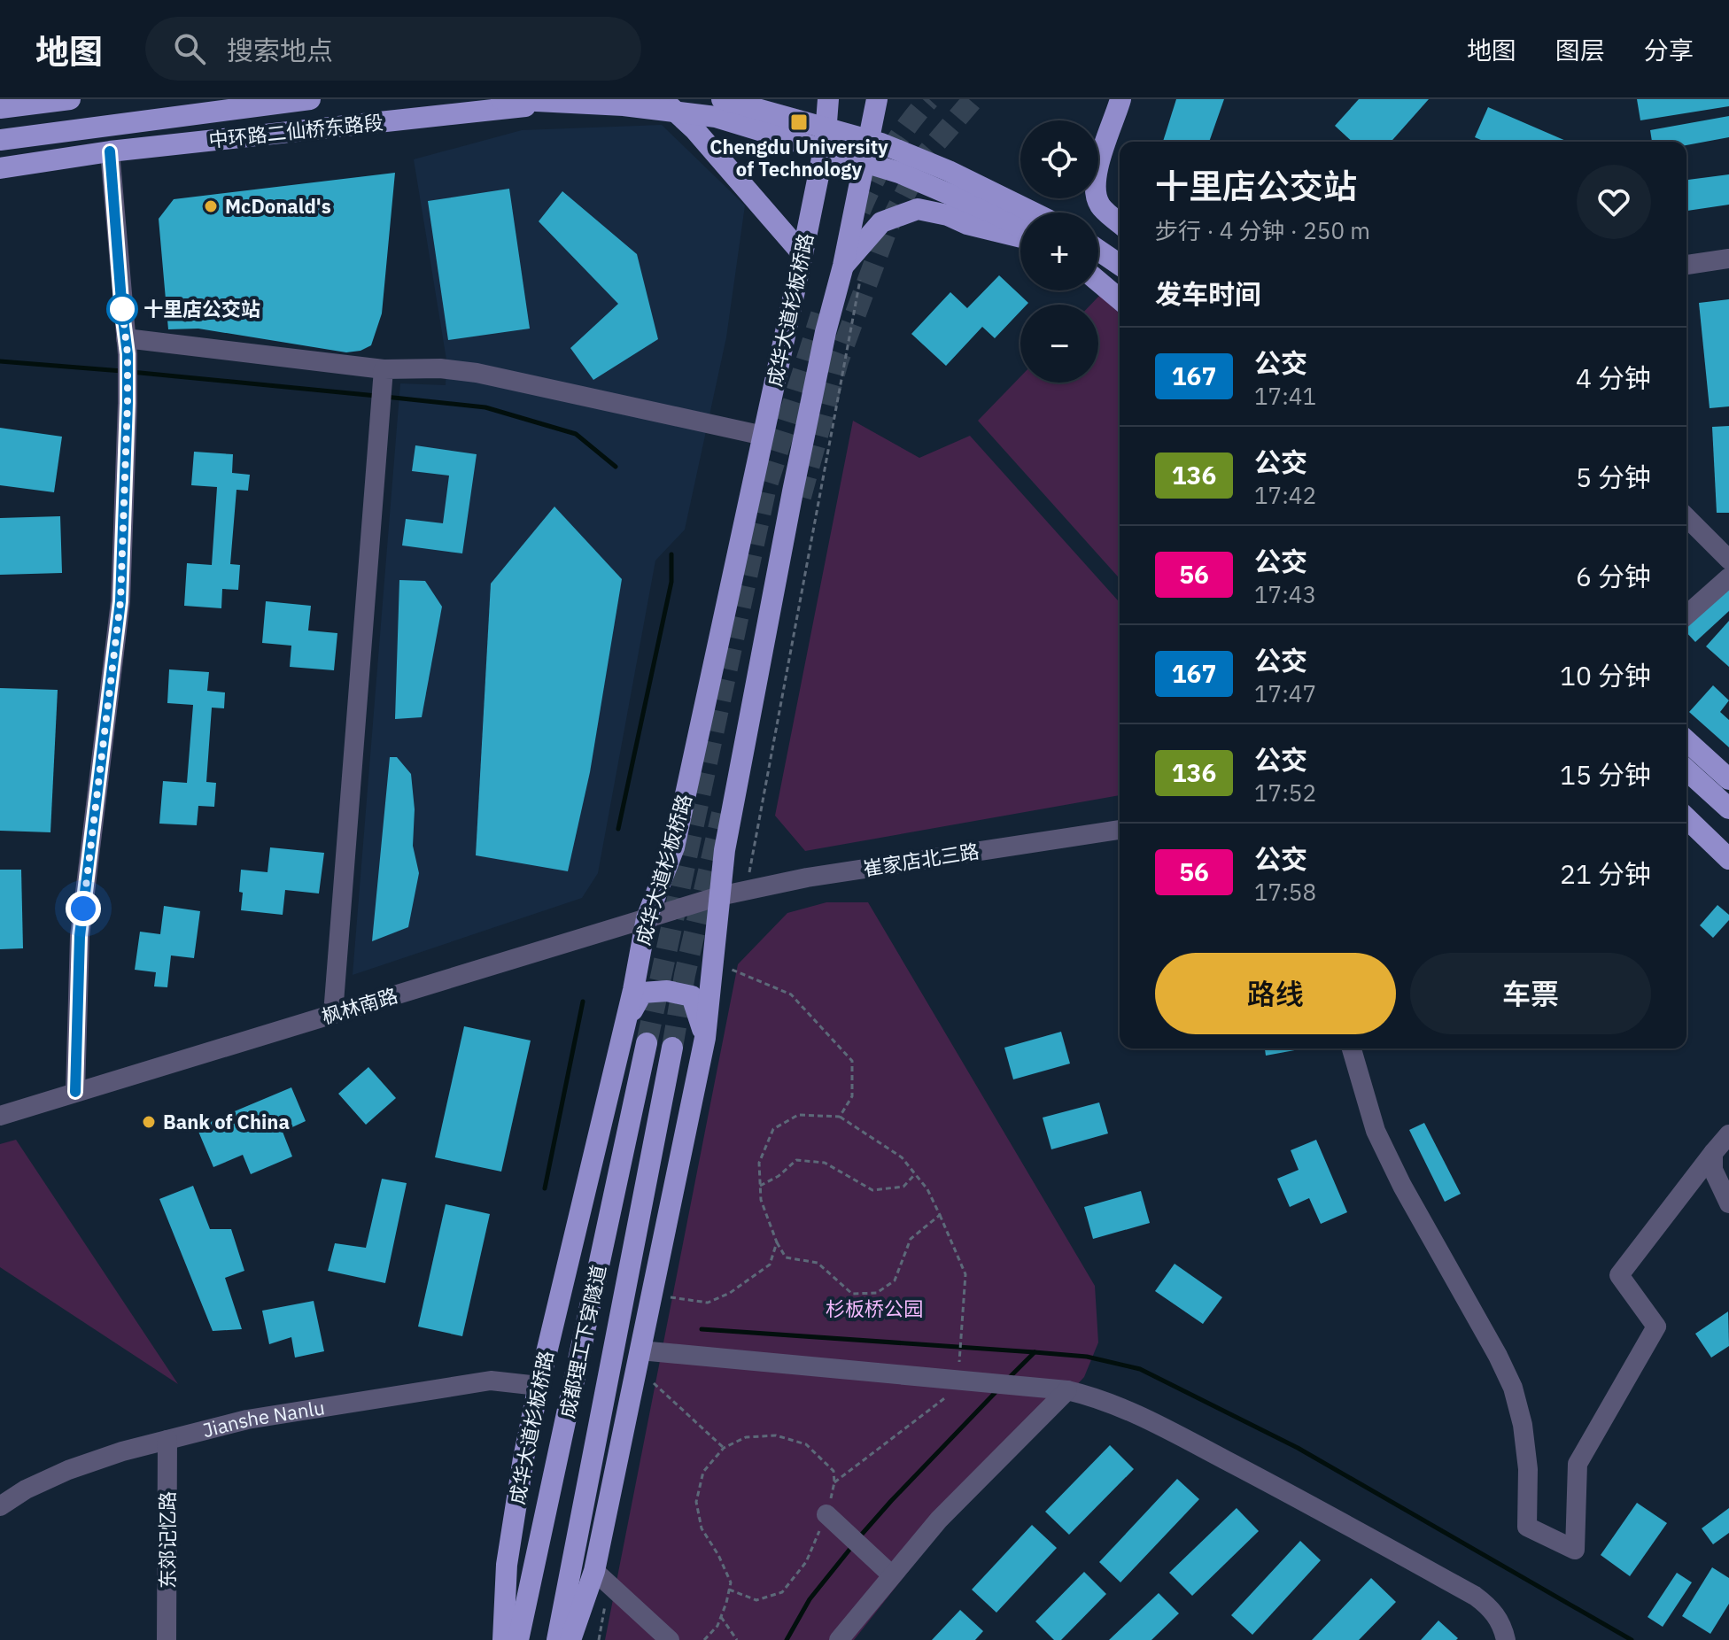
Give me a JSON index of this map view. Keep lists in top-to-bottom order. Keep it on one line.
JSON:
{"streets":{"main road":["中环路二仙桥东路段","成华大道杉板桥路","成都理工下穿隧道"],"street":["崔家店北三路","枫林南路","Jianshe Nanlu","东郊记忆路"]},"crossings":[["成华大道杉板桥路","崔家店北三路"],["成华大道杉板桥路","枫林南路"],["成华大道杉板桥路","Jianshe Nanlu"],["崔家店北三路","枫林南路"],["Jianshe Nanlu","东郊记忆路"]],"parks":["杉板桥公园"],"places":{"transit":["Chengdu University of Technology"],"other":["McDonald's","十里店公交站","Bank of China"]},"lines":["bus line 167"],"page":{"header":"地图","search":"搜索地点","nav":["地图","图层","分享"],"map_buttons":["+","−"],"heading":[["十里店公交站","步行 · 4 分钟 · 250 m"],"发车时间"],"list":[{"mark":"167","name":"公交","note":"17:41","value":"4 分钟"},{"mark":"136","name":"公交","note":"17:42","value":"5 分钟"},{"mark":"56","name":"公交","note":"17:43","value":"6 分钟"},{"mark":"167","name":"公交","note":"17:47","value":"10 分钟"},{"mark":"136","name":"公交","note":"17:52","value":"15 分钟"},{"mark":"56","name":"公交","note":"17:58","value":"21 分钟"}],"buttons":["路线","车票"]}}
